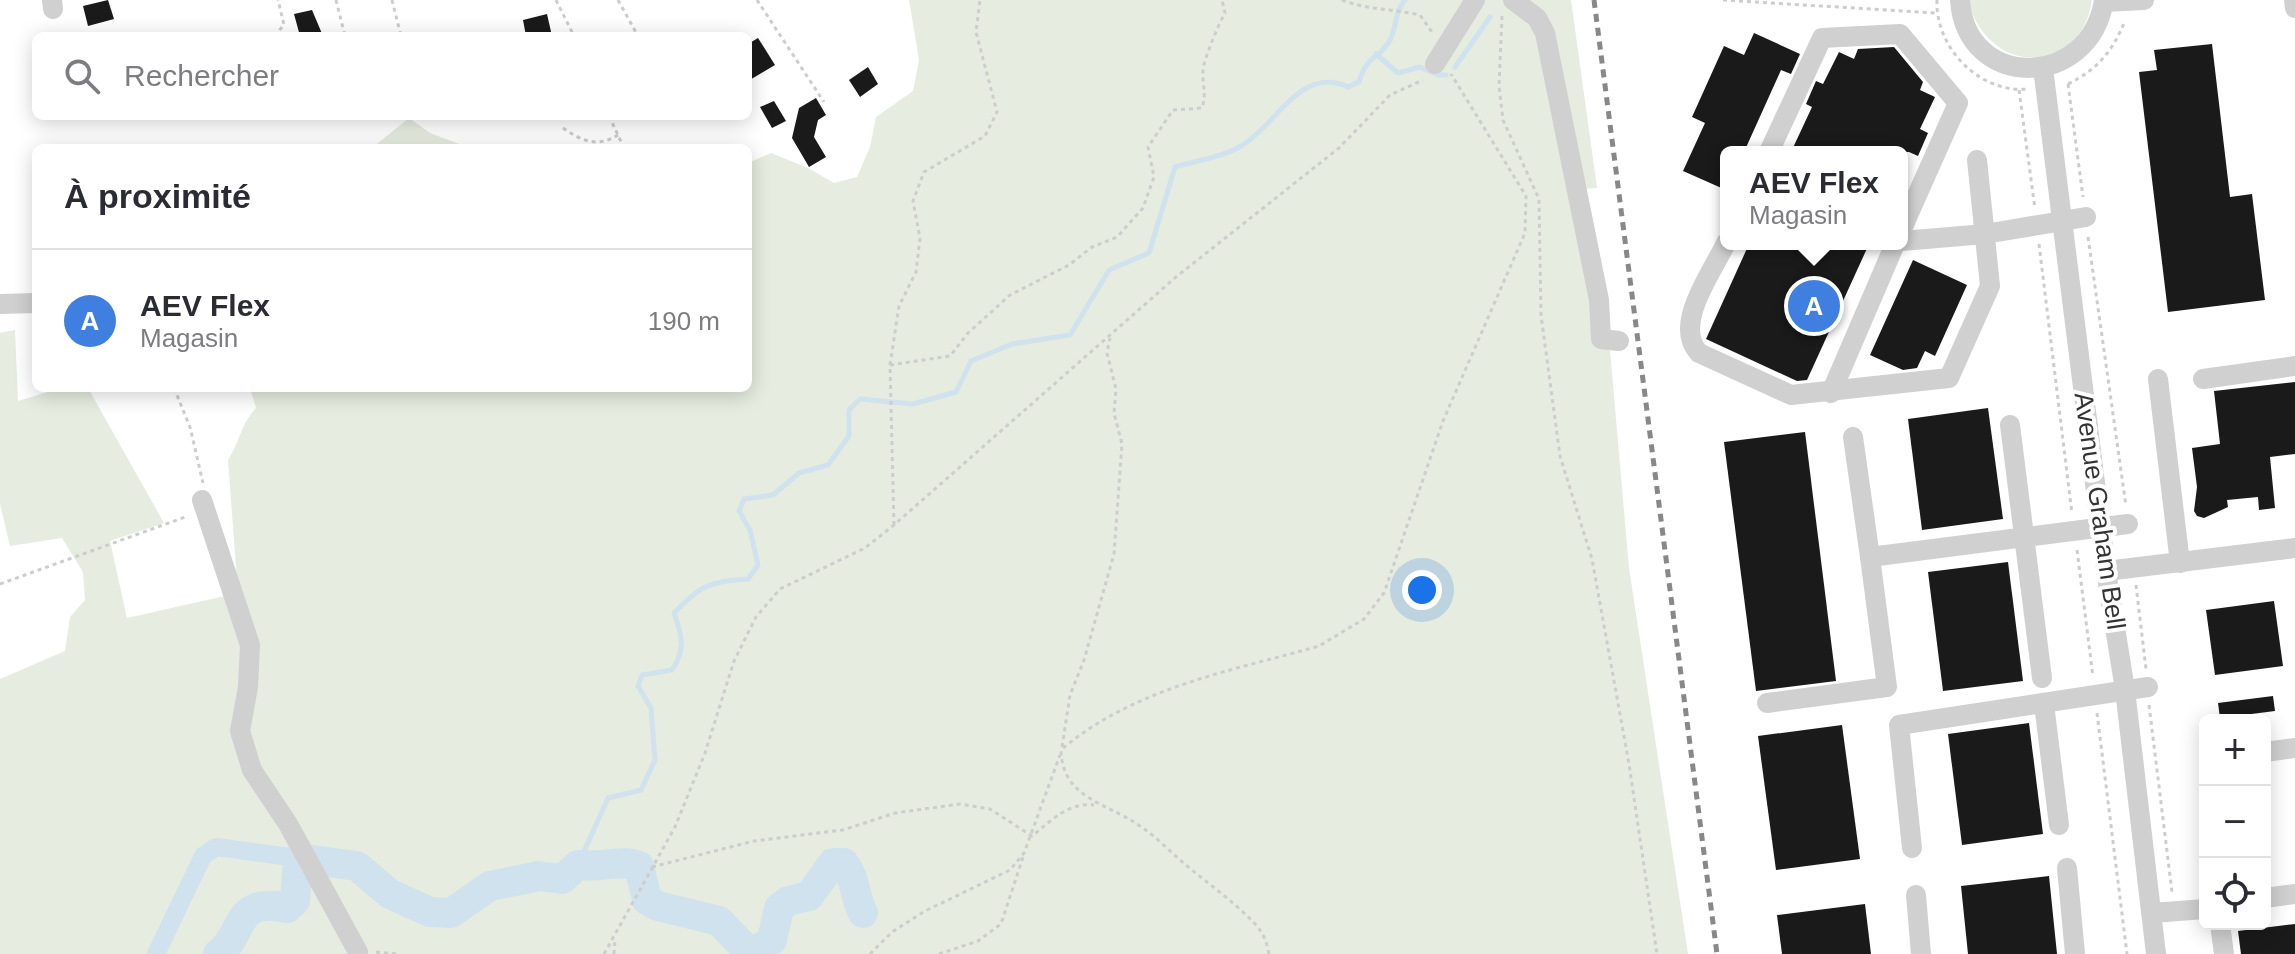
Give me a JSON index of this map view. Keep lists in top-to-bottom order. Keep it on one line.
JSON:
{"streets":{"street":["Avenue Graham Bell"]},"page":{"search":"Rechercher","heading":"À proximité","popup":["AEV Flex","Magasin"],"list":[{"mark":"A","name":"AEV Flex","note":"Magasin","value":"190 m"}],"pins":"A","map_buttons":["+","−"]}}
